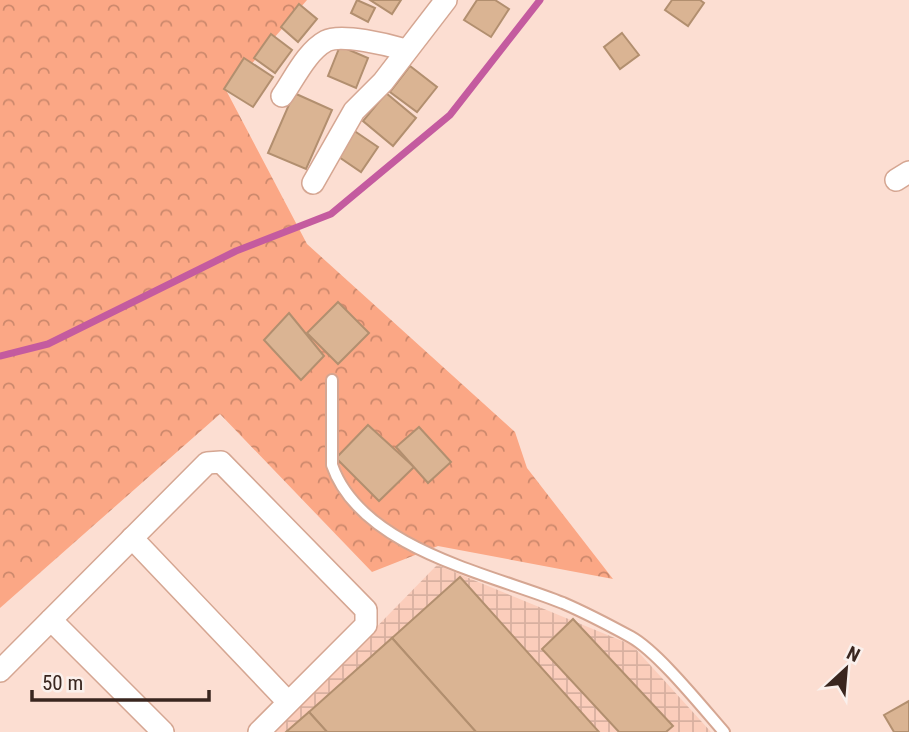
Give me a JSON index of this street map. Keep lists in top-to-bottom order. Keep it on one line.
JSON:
{"scale_bar":"50 m","north":"top right"}
